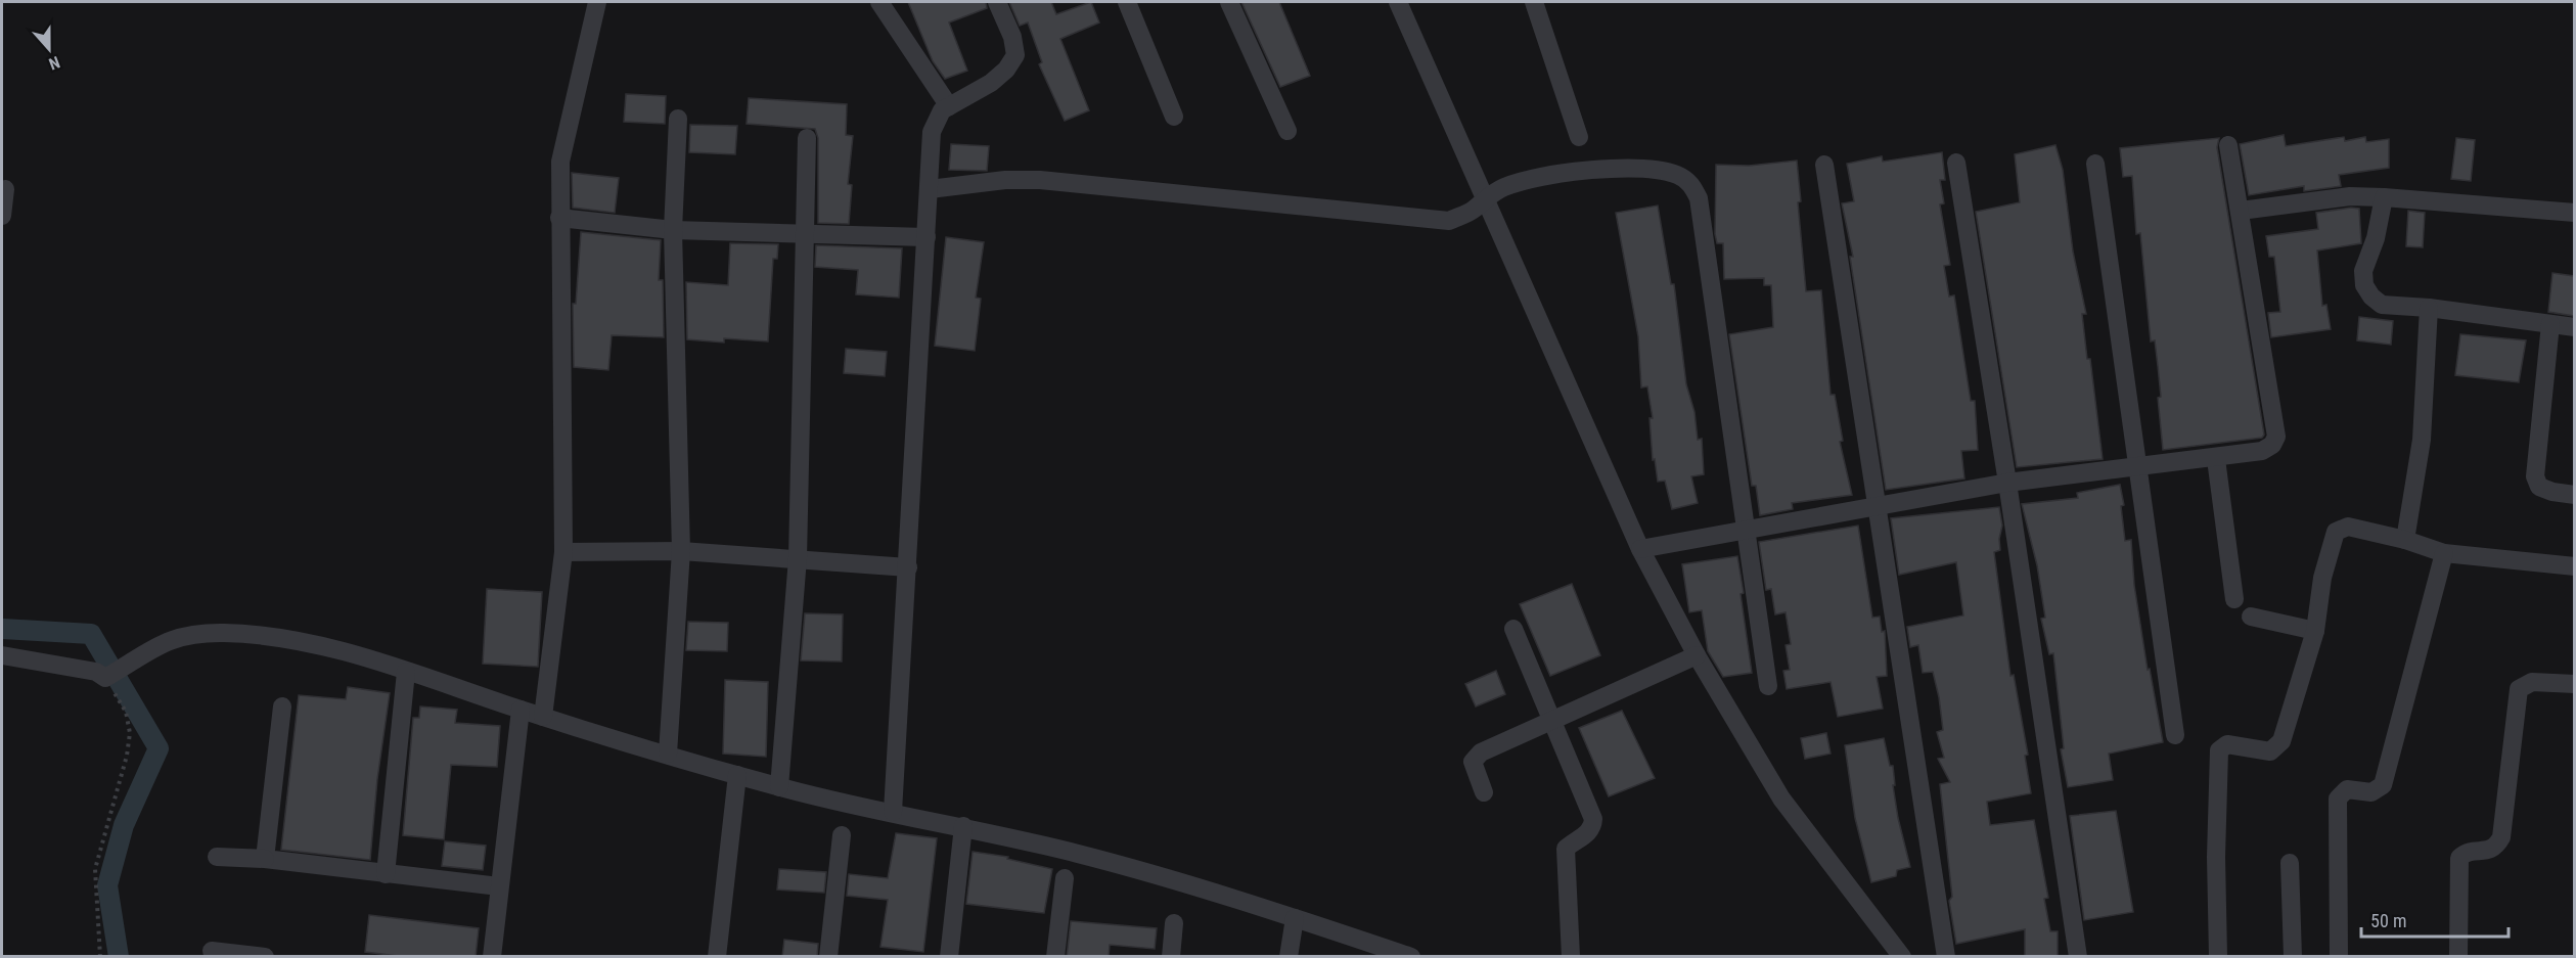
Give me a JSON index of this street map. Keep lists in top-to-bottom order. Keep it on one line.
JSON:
{"scale_bar":"50 m","north":"bottom"}
